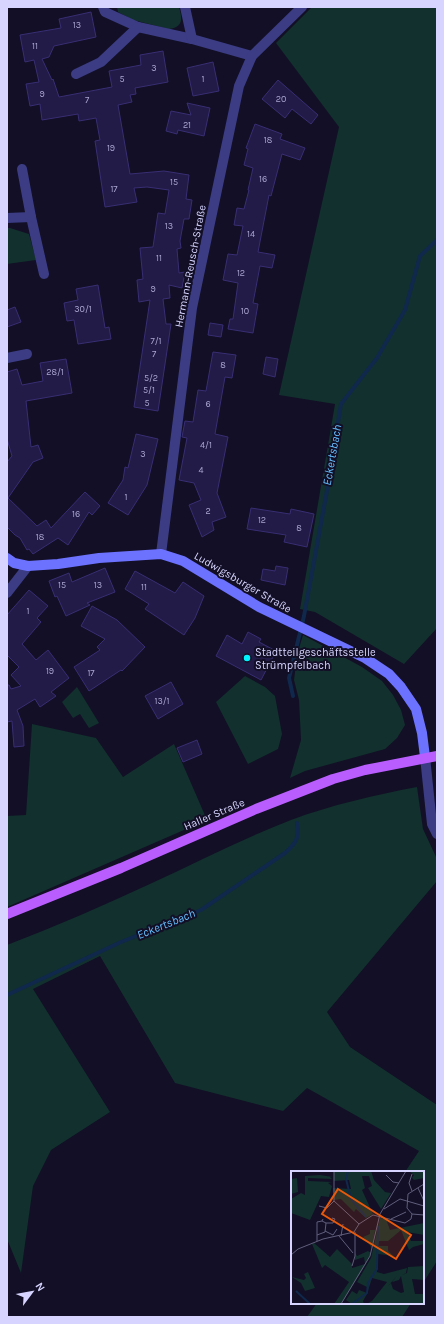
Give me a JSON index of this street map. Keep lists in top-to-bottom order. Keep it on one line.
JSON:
{"streets":{"main road":["Haller Straße"],"street":["Hermann-Reusch-Straße","Ludwigsburger Straße"]},"crossings":[["Hermann-Reusch-Straße","Ludwigsburger Straße"],["Ludwigsburger Straße","Haller Straße"]],"water":["Eckertsbach"],"places":["Stadtteilgeschäftsstelle Strümpfelbach"],"house_numbers":["13","11","3","5","1","9","20","7","21","18","19","16","15","17","13","14","11","12","9","30/1","10","7/1","7","8","28/1","5/2","5/1","5","6","4/1","3","4","1","2","16","12","8","18","15","13","11","1","19","17","13/1"],"north":"top right"}
